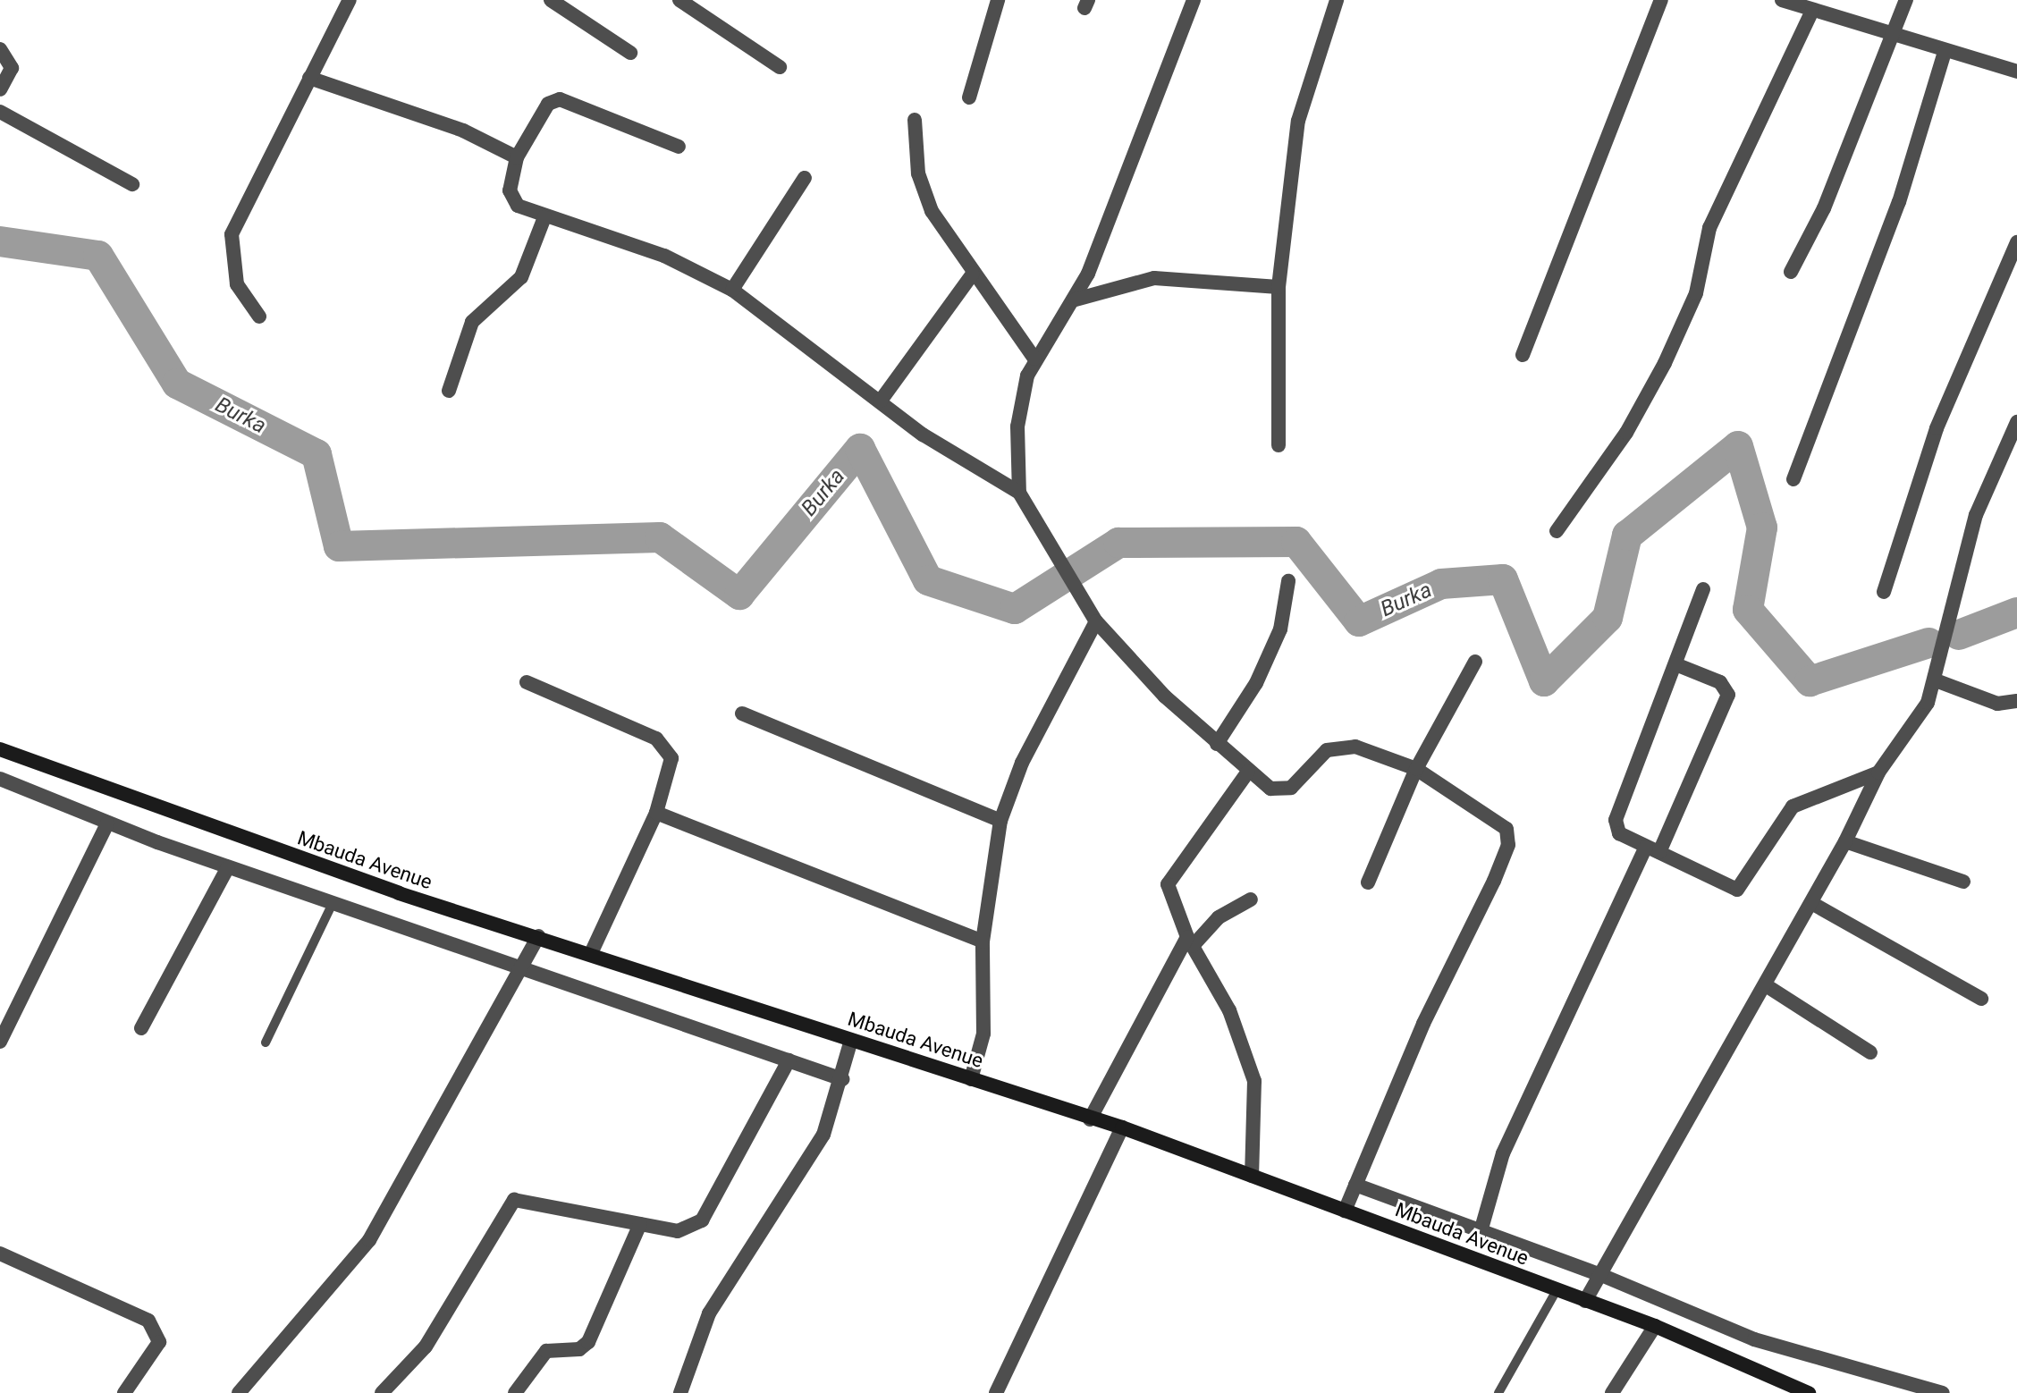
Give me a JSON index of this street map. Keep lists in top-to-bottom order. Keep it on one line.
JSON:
{"streets":{"street":["Mbauda Avenue"]},"water":["Burka"]}
